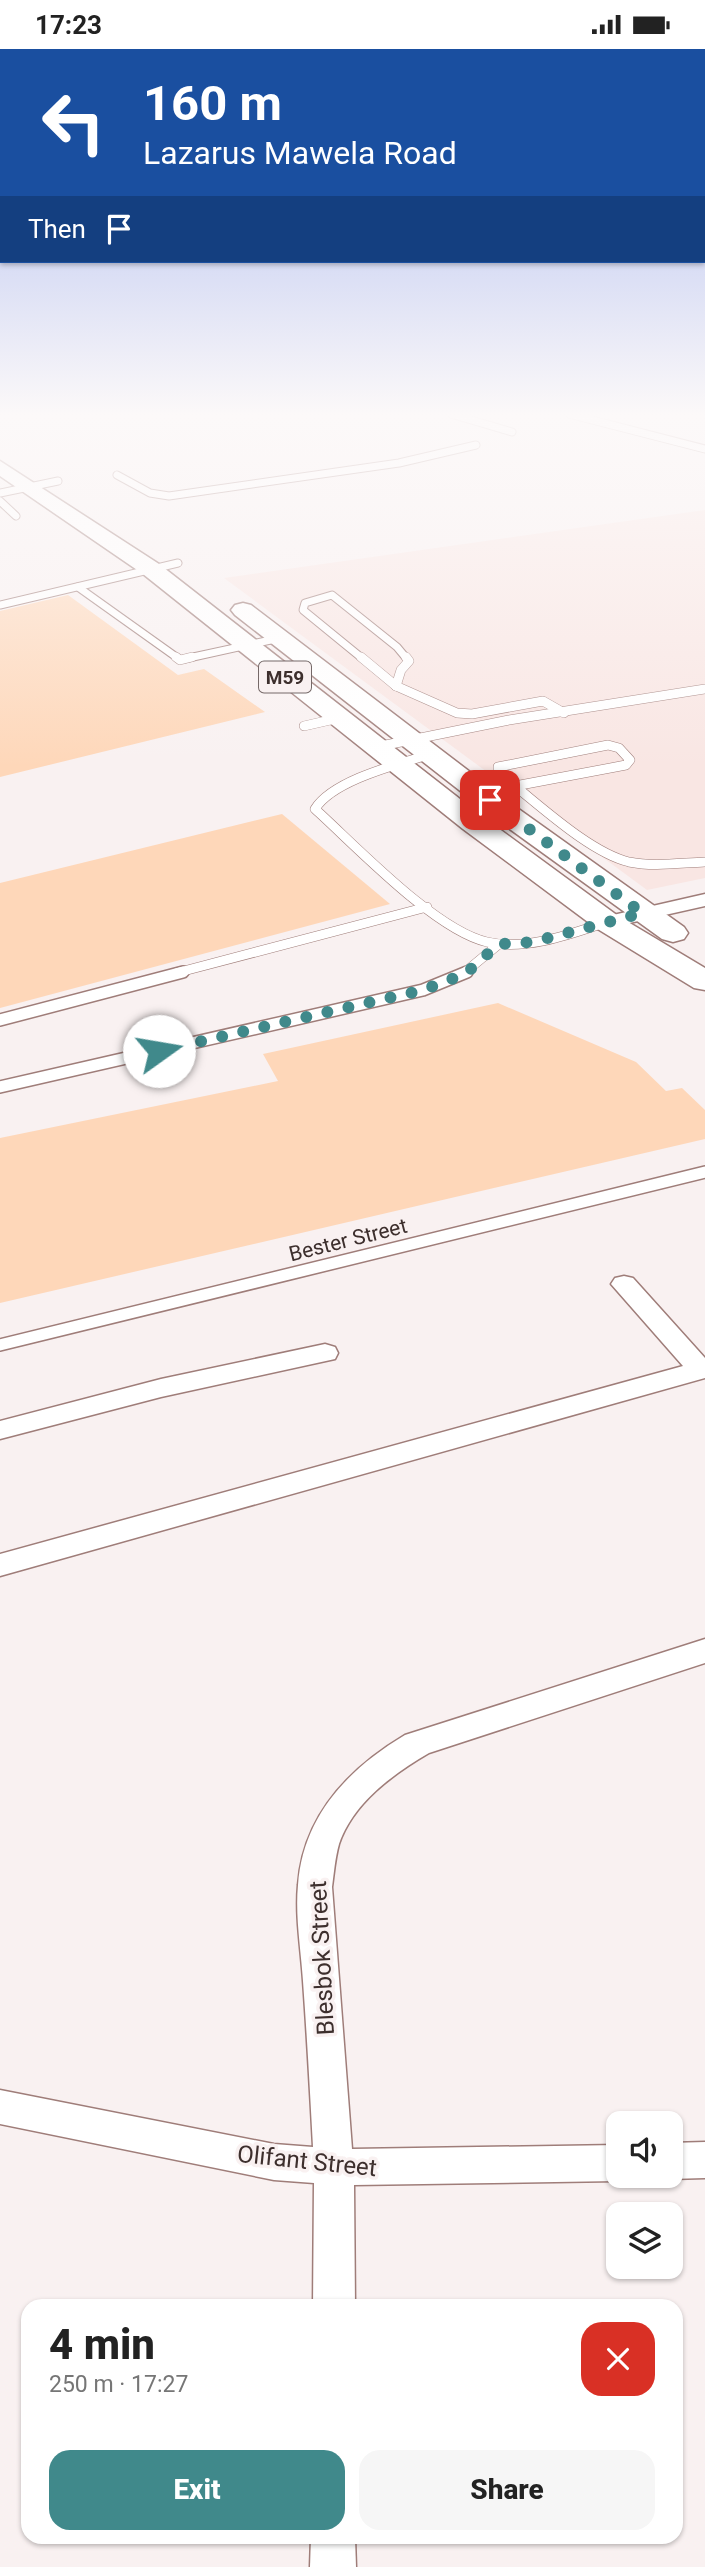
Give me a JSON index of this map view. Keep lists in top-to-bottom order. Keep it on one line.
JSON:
{"streets":{"main road":["M59"],"street":["Blesbok Street","Olifant Street"],"lane":["Bester Street"]},"crossings":[["Blesbok Street","Olifant Street"]],"page":{"status":"17:23","turn":["160 m","Lazarus Mawela Road"],"then":"Then","heading":["4 min","250 m · 17:27"],"buttons":["Exit","Share"]}}
